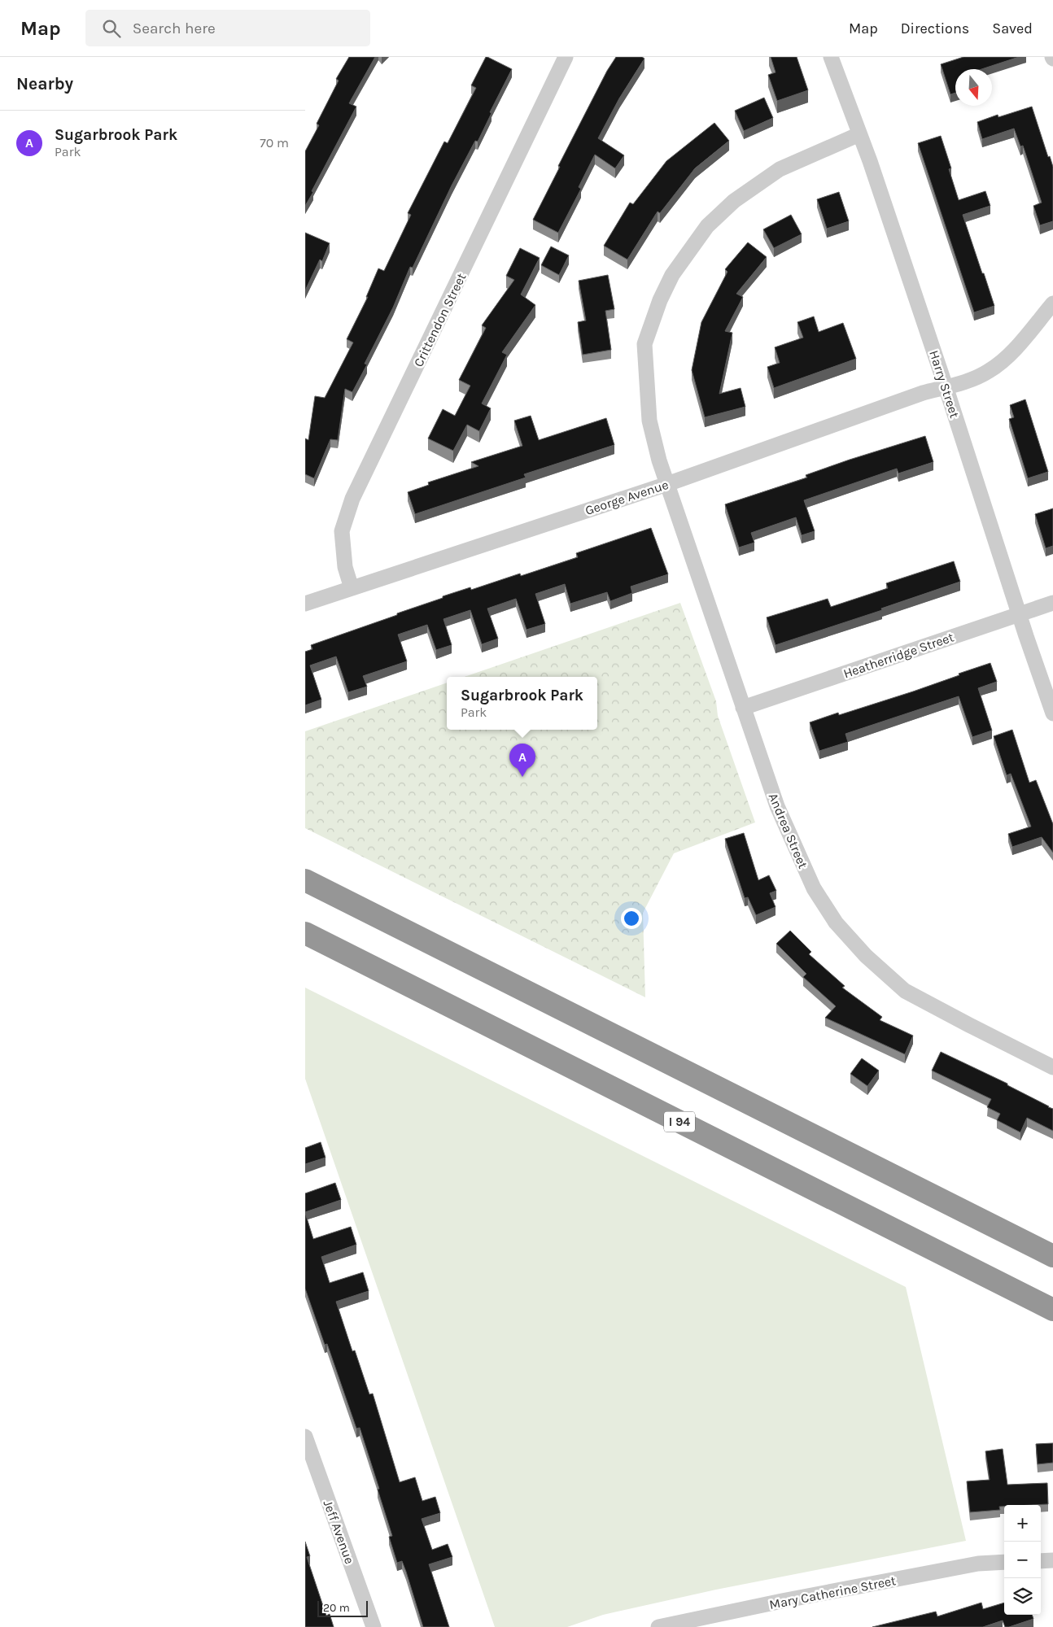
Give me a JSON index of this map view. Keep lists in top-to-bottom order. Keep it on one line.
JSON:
{"streets":{"highway":["I 94"],"street":["Crittendon Street","Harry Street","George Avenue","Heatherridge Street","Andrea Street","Jeff Avenue","Mary Catherine Street"]},"crossings":[["Crittendon Street","George Avenue"],["Harry Street","George Avenue"],["Harry Street","Heatherridge Street"],["Harry Street","Andrea Street"],["George Avenue","Andrea Street"],["Heatherridge Street","Andrea Street"]],"scale_bar":"20 m","north":"bottom","page":{"header":"Map","search":"Search here","nav":["Map","Directions","Saved"],"heading":"Nearby","list":[{"mark":"A","name":"Sugarbrook Park","note":"Park","value":"70 m"}],"popup":["Sugarbrook Park","Park"],"pins":"A","map_buttons":["+","−"],"scale":"20 m"}}
